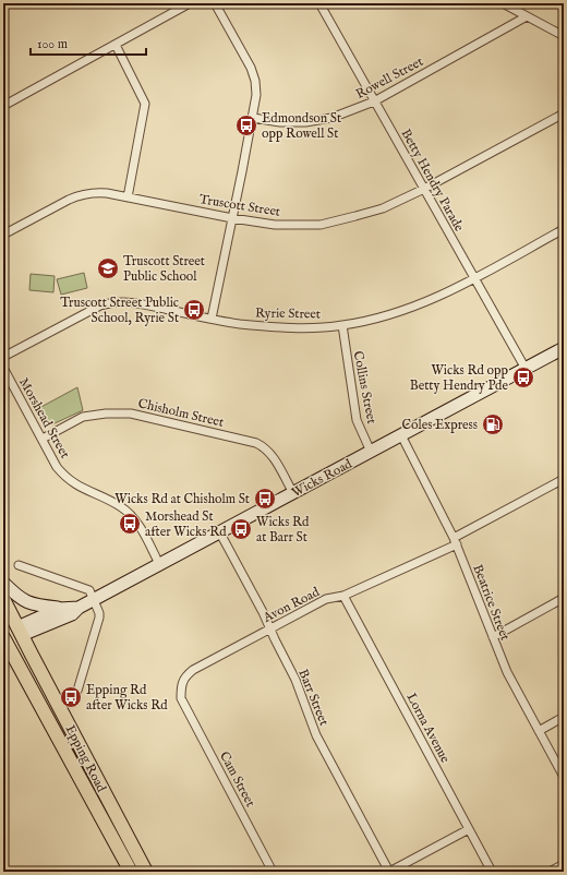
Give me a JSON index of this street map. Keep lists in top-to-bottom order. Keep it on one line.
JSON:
{"streets":{"main road":["Wicks Road","Epping Road"],"street":["Rowell Street","Betty Hendry Parade","Truscott Street","Ryrie Street","Collins Street","Chisholm Street","Morshead Street","Beatrice Street","Avon Road","Barr Street","Lorna Avenue","Cam Street"]},"crossings":[["Rowell Street","Betty Hendry Parade"],["Betty Hendry Parade","Truscott Street"],["Betty Hendry Parade","Ryrie Street"],["Betty Hendry Parade","Wicks Road"],["Ryrie Street","Collins Street"],["Collins Street","Wicks Road"],["Chisholm Street","Morshead Street"],["Chisholm Street","Wicks Road"],["Morshead Street","Wicks Road"],["Wicks Road","Beatrice Street"],["Wicks Road","Barr Street"],["Wicks Road","Epping Road"],["Beatrice Street","Avon Road"],["Avon Road","Barr Street"],["Avon Road","Lorna Avenue"],["Avon Road","Cam Street"]],"places":{"bus stop":["Edmondson St opp Rowell St","Truscott Street Public School, Ryrie St","Wicks Rd opp Betty Hendry Pde","Wicks Rd at Chisholm St","Morshead St after Wicks Rd","Wicks Rd at Barr St","Epping Rd after Wicks Rd"],"school or university":["Truscott Street Public School"],"fuel station":["Coles Express"]},"scale_bar":"100 m"}
